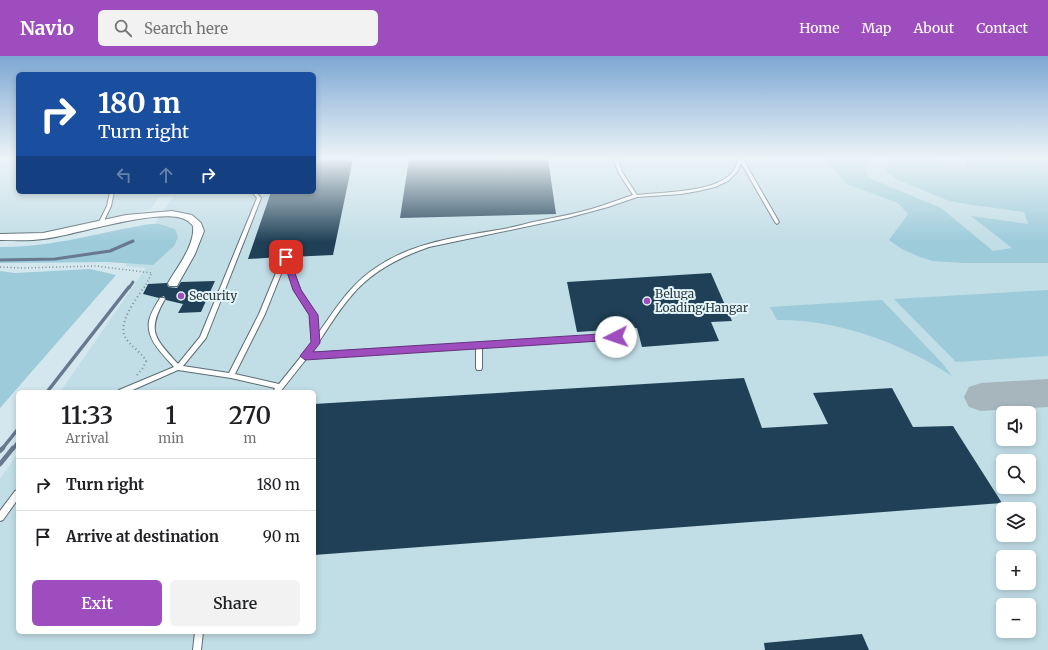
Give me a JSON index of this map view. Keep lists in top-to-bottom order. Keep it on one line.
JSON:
{"places":["Security","Beluga Loading Hangar"],"page":{"header":"Navio","search":"Search here","nav":["Home","Map","About","Contact"],"turn":["180 m","Turn right"],"eta":["11:33","Arrival","1","min","270","m"],"map_buttons":["+","−"],"list":[{"name":"Turn right","value":"180 m"},{"name":"Arrive at destination","value":"90 m"}],"buttons":["Exit","Share"]}}
